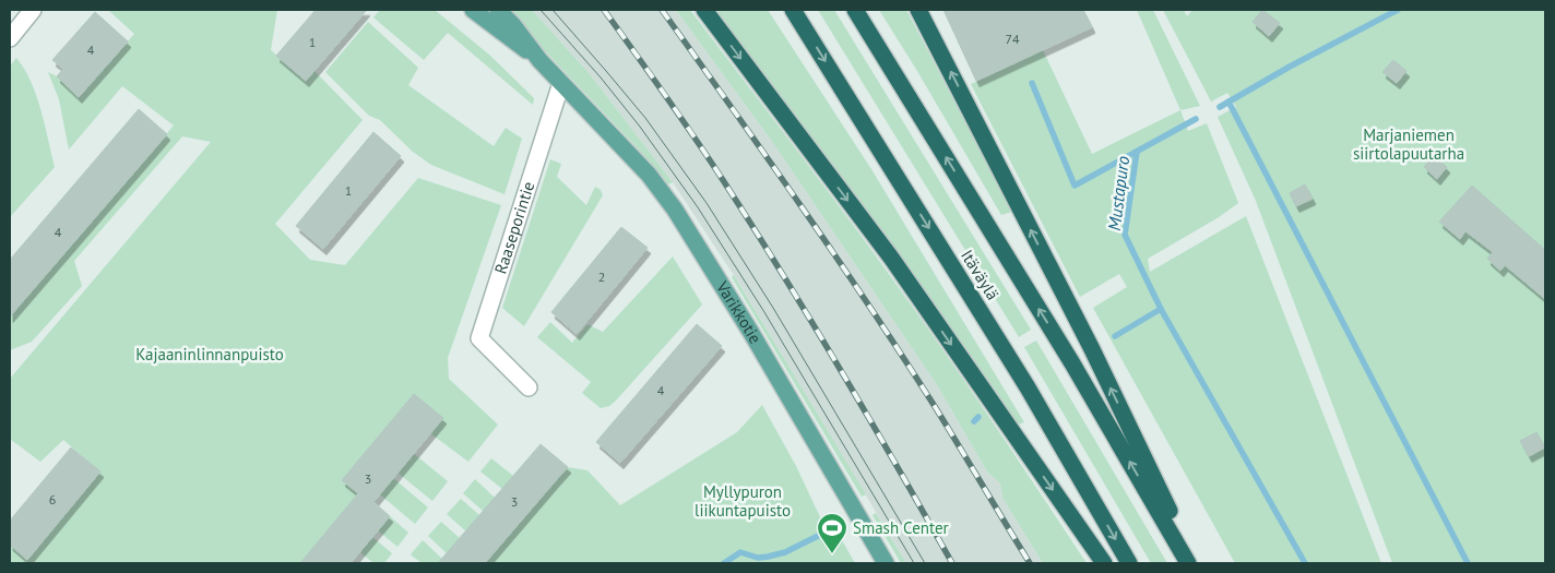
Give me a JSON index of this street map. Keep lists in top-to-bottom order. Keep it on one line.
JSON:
{"streets":{"highway":["Itäväylä"],"main road":["Varikkotie"],"street":["Raaseporintie"]},"crossings":[["Raaseporintie","Varikkotie"]],"water":["Mustapuro"],"parks":["Marjaniemen siirtolapuutarha","Kajaaninlinnanpuisto","Myllypuron liikuntapuisto"],"places":{"sports":["Smash Center"]},"house_numbers":["74","1","4","1","4","2","4","3","6","3"]}
